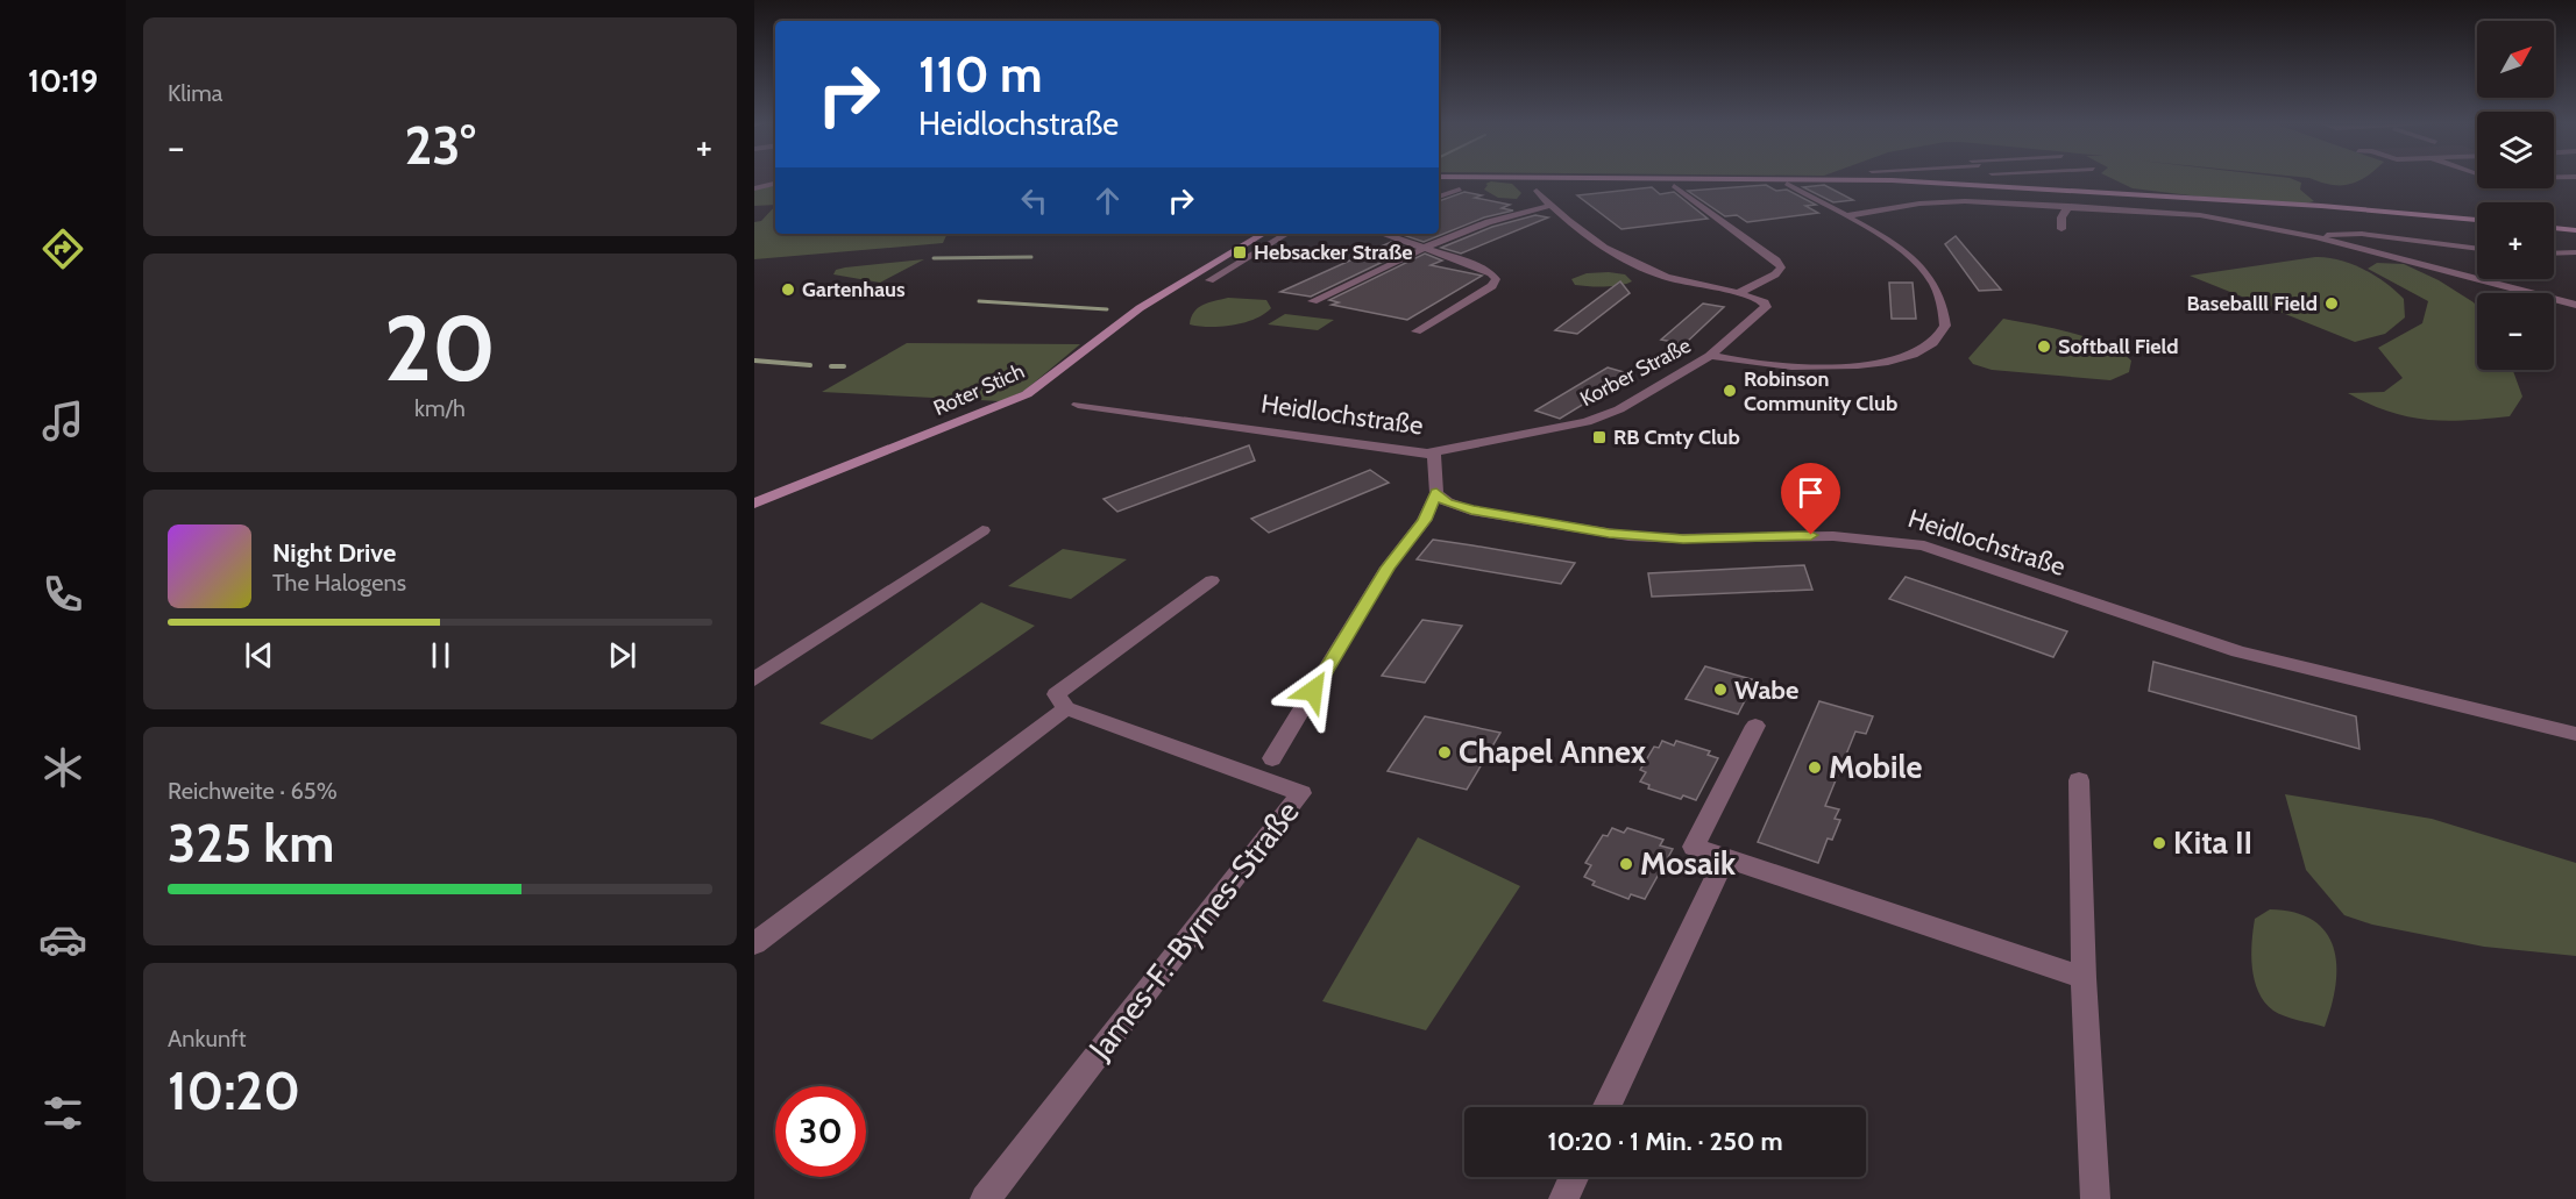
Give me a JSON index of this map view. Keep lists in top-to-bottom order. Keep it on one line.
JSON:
{"streets":{"street":["Korber Straße","Roter Stich","Heidlochstraße","James-F.-Byrnes-Straße"]},"crossings":[["Korber Straße","Heidlochstraße"]],"places":{"transit":["Hebsacker Straße","RB Cmty Club"],"other":["Gartenhaus","Baseballl Field","Softball Field","Robinson Community Club","Wabe","Chapel Annex","Mobile","Kita II","Mosaik"]},"north":"top right","page":{"tabs":"10:19","tile":["Klima",["20","km/h"],["Reichweite · 65%","325 km"],["Ankunft","10:20"]],"map_buttons":["+","−"],"turn":["110 m","Heidlochstraße"],"heat":["−","23°","+"],"song":["Night Drive","The Halogens"],"limit":"30","trip":"10:20 · 1 Min. · 250 m"}}
